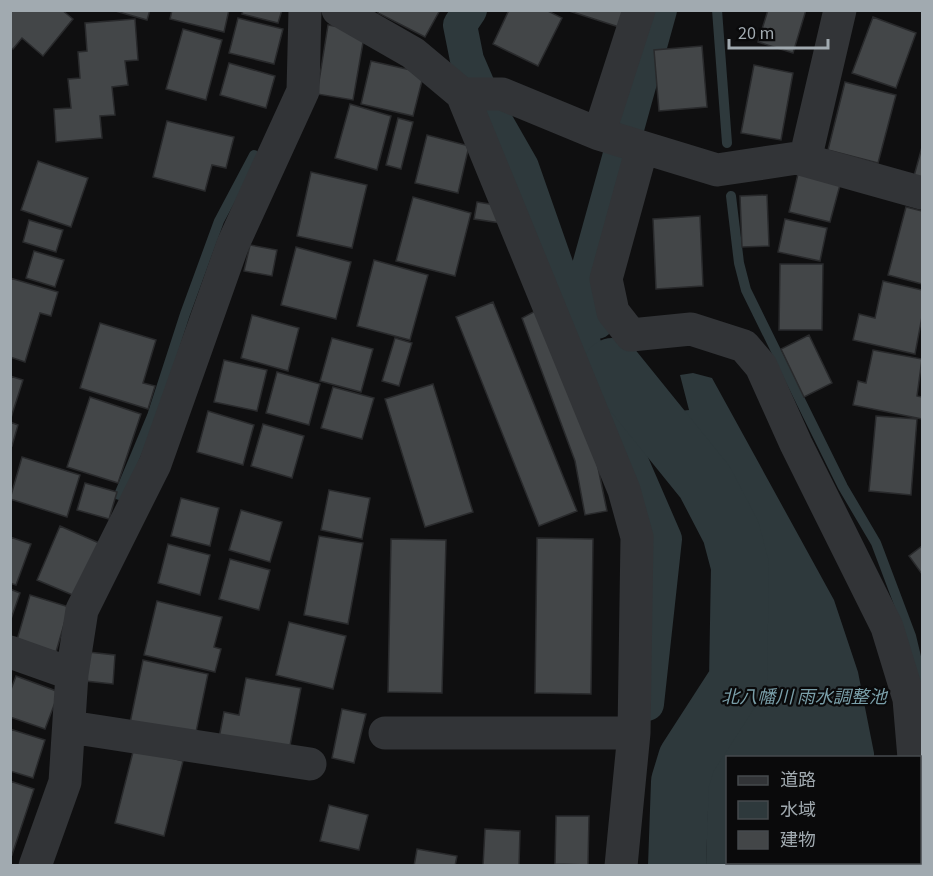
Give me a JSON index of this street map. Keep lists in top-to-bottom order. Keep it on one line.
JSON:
{"water":["北八幡川 雨水調整池"],"legend":["道路","水域","建物"],"scale_bar":"20 m"}
